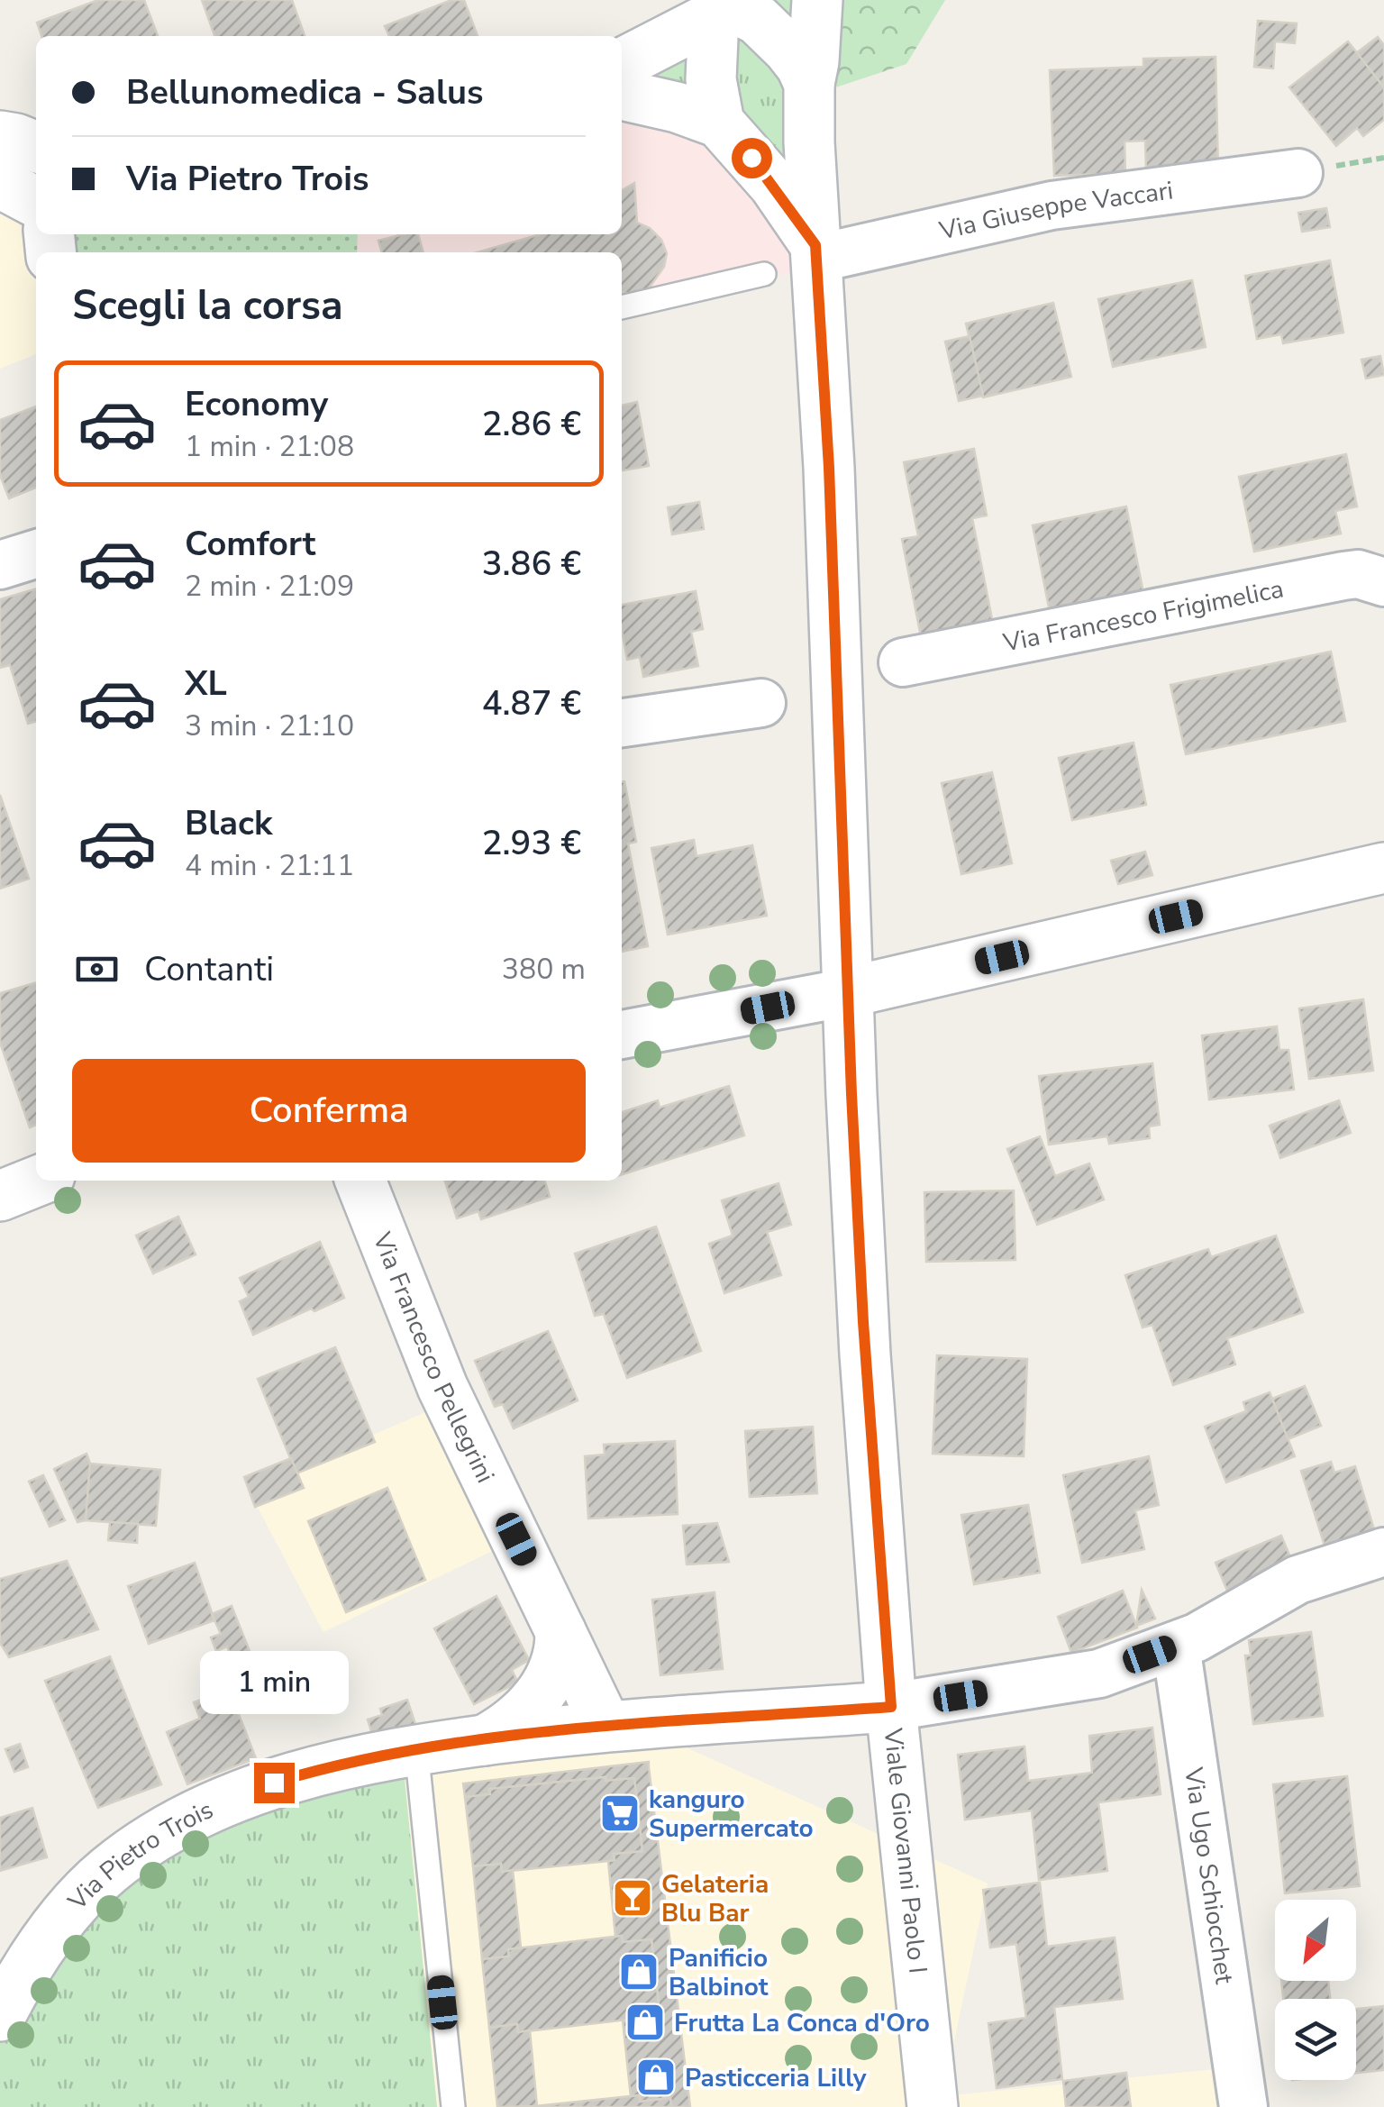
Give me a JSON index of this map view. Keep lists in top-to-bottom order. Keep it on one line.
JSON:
{"streets":{"street":["Via Giuseppe Vaccari","Via Francesco Frigimelica","Via Francesco Pellegrini","Viale Giovanni Paolo I","Via Pietro Trois","Via Ugo Schiocchet"]},"crossings":[["Via Giuseppe Vaccari","Viale Giovanni Paolo I"],["Via Francesco Pellegrini","Via Pietro Trois"],["Viale Giovanni Paolo I","Via Pietro Trois"]],"places":{"supermarket":["kanguro Supermercato"],"bar":["Gelateria Blu Bar"],"shop":["Panificio Balbinot","Frutta La Conca d'Oro","Pasticceria Lilly"]},"north":"bottom left","page":{"banner":["Bellunomedica - Salus","Via Pietro Trois"],"heading":"Scegli la corsa","list":[{"name":"Economy","note":"1 min · 21:08","value":"2.86 €"},{"name":"Comfort","note":"2 min · 21:09","value":"3.86 €"},{"name":"XL","note":"3 min · 21:10","value":"4.87 €"},{"name":"Black","note":"4 min · 21:11","value":"2.93 €"}],"pay":["Contanti","380 m"],"buttons":"Conferma","bubble":"1 min"}}
